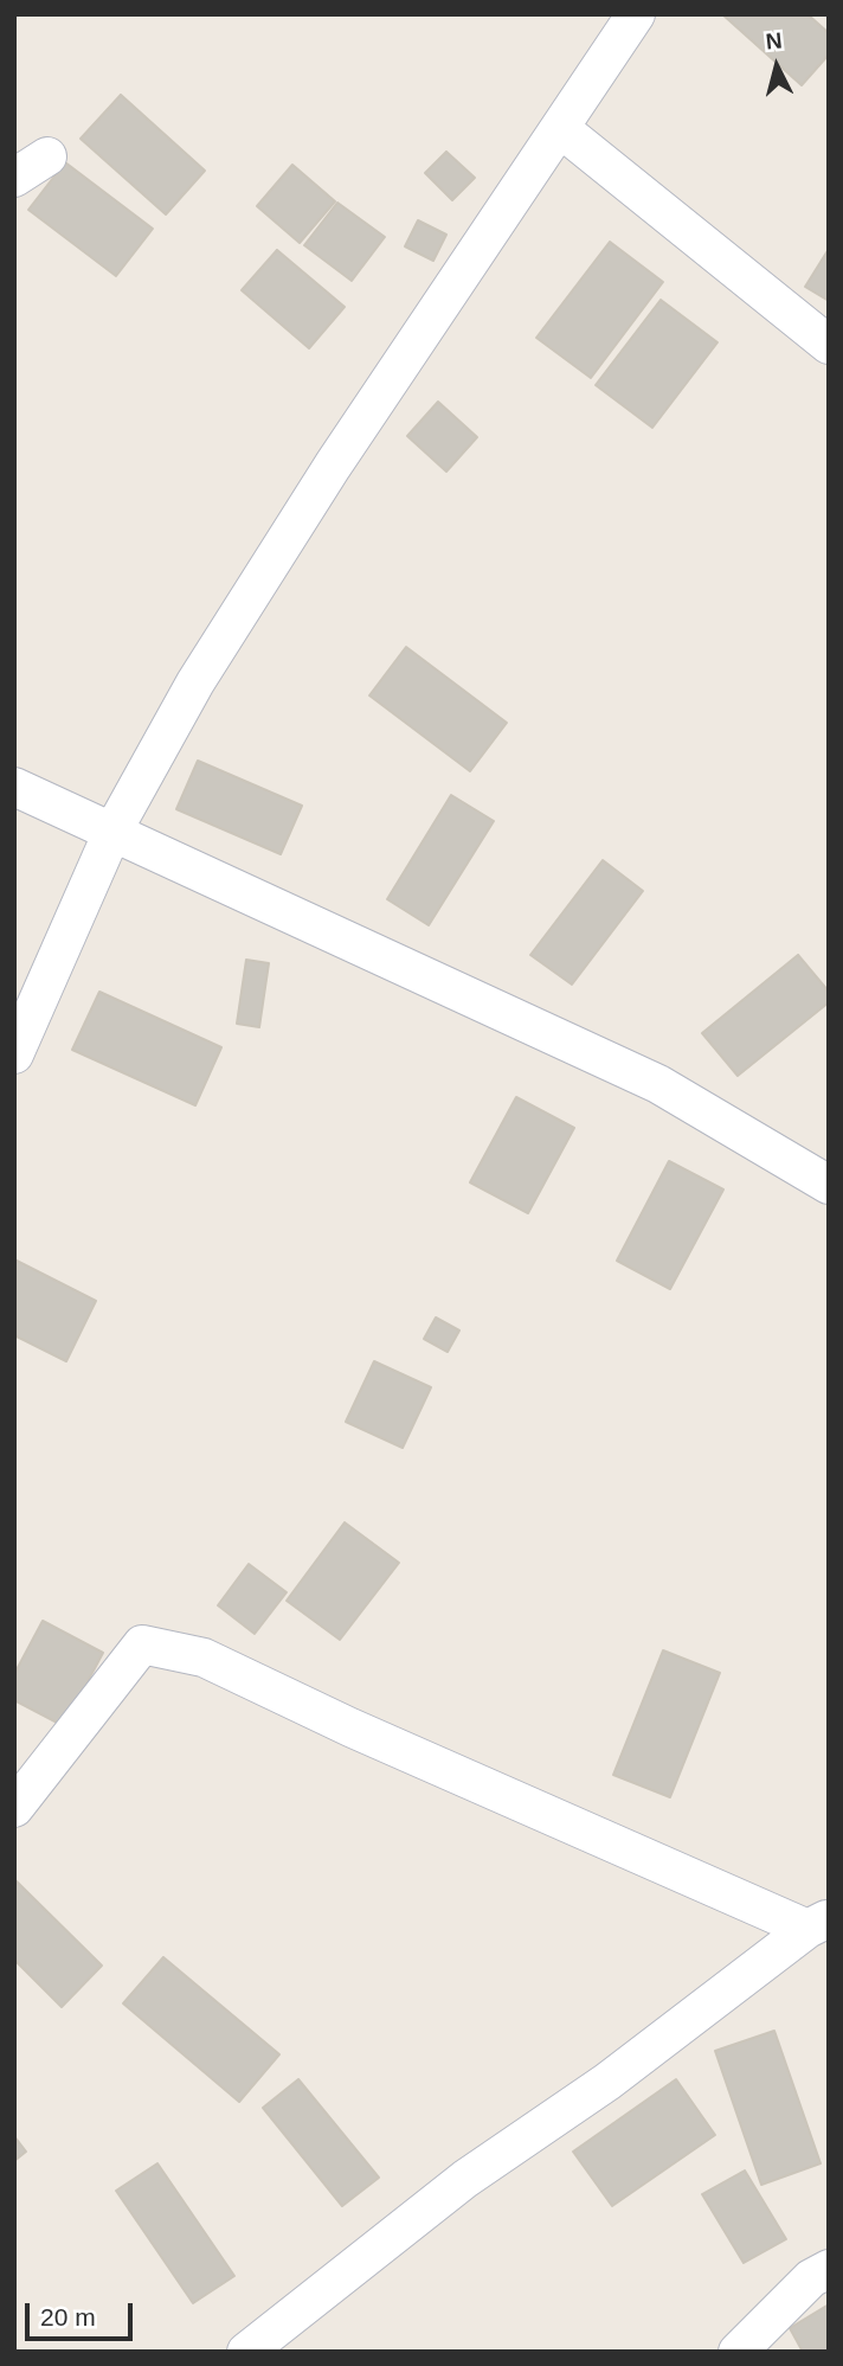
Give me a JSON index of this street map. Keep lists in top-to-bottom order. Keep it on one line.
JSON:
{"scale_bar":"20 m","north":"top"}
